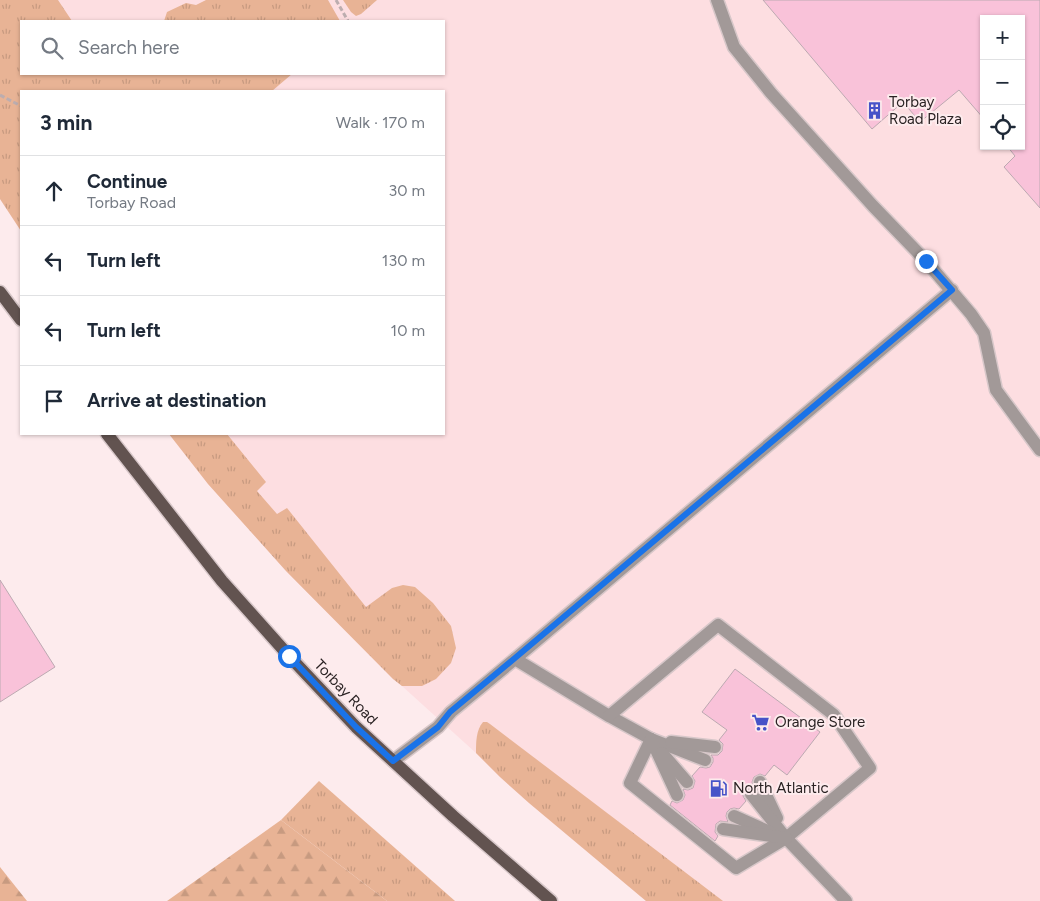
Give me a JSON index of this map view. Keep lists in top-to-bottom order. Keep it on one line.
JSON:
{"streets":{"main road":["Torbay Road"]},"places":{"building":["Torbay Road Plaza"],"supermarket":["Orange Store"],"fuel station":["North Atlantic"]},"page":{"map_buttons":["+","−"],"search":"Search here","heading":["3 min","Walk · 170 m"],"list":[["Continue","Torbay Road","30 m"],["Turn left","130 m"],["Turn left","10 m"],"Arrive at destination"]}}
